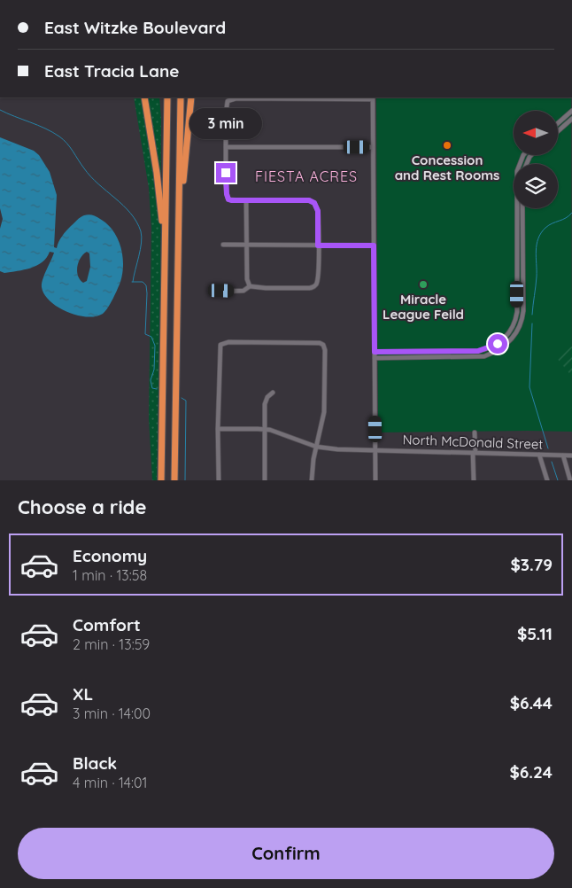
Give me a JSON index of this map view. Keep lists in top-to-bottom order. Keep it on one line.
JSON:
{"streets":{"street":["North McDonald Street"]},"districts":["FIESTA ACRES"],"places":["Concession and Rest Rooms","Miracle League Feild"],"north":"left","page":{"banner":["East Witzke Boulevard","East Tracia Lane"],"bubble":"3 min","heading":"Choose a ride","list":[{"name":"Economy","note":"1 min · 13:58","value":"$3.79"},{"name":"Comfort","note":"2 min · 13:59","value":"$5.11"},{"name":"XL","note":"3 min · 14:00","value":"$6.44"},{"name":"Black","note":"4 min · 14:01","value":"$6.24"}],"buttons":"Confirm"}}
